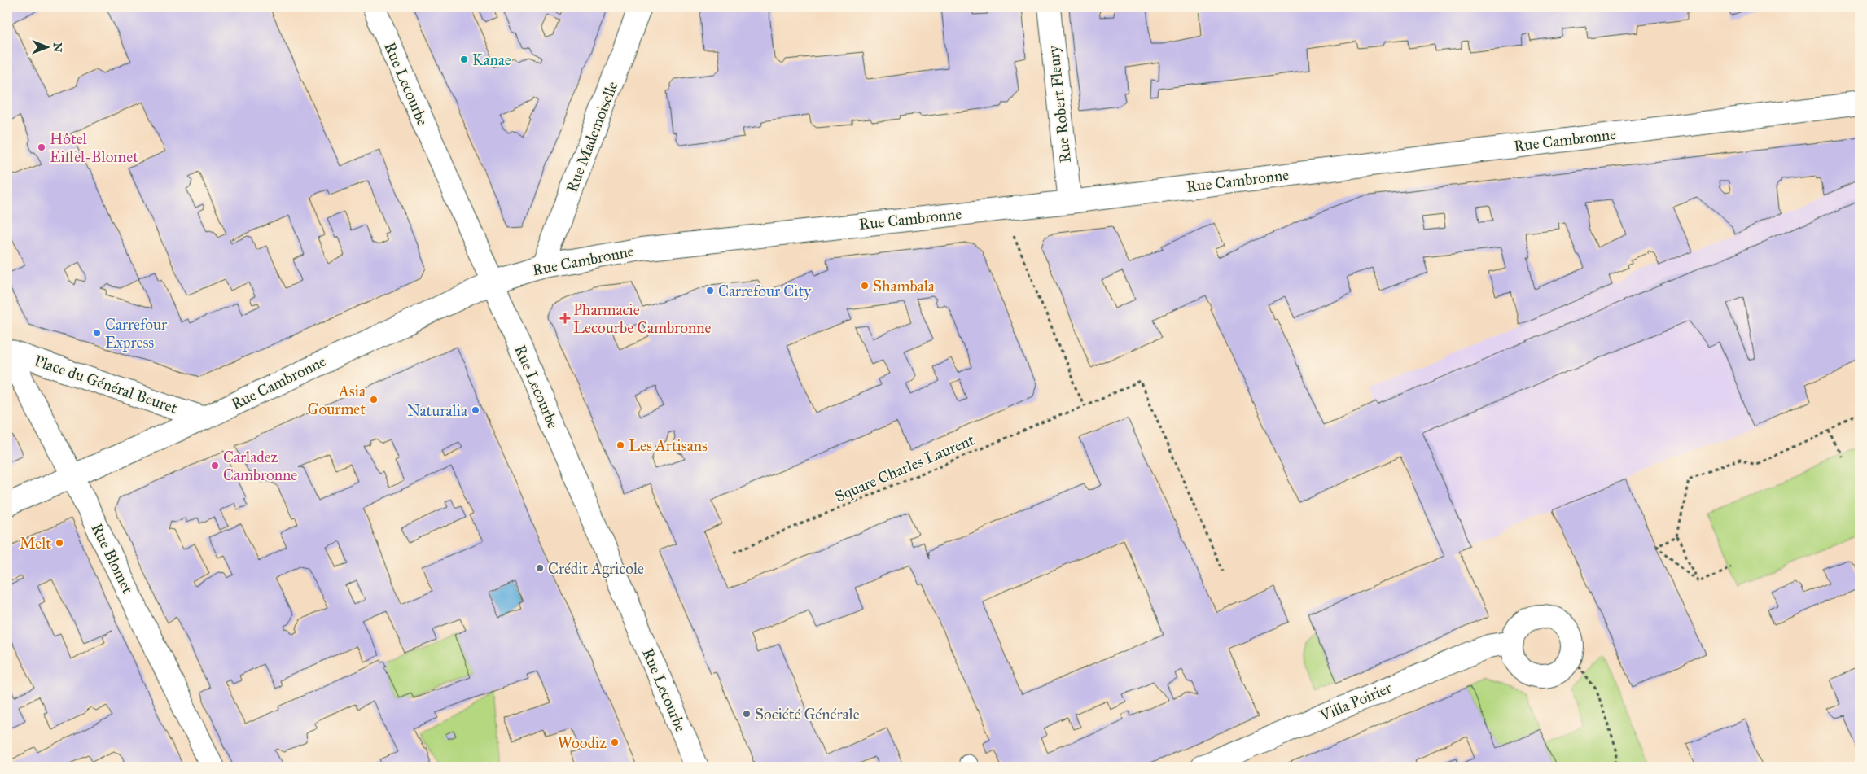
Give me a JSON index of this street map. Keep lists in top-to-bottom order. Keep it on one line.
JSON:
{"streets":{"street":["Rue Lecourbe","Rue Robert Fleury","Rue Mademoiselle","Rue Cambronne","Place du Général Beuret","Rue Blomet","Villa Poirier"],"path":["Square Charles Laurent"]},"crossings":[["Rue Lecourbe","Rue Cambronne"],["Rue Robert Fleury","Rue Cambronne"],["Rue Mademoiselle","Rue Cambronne"],["Rue Cambronne","Place du Général Beuret"],["Rue Cambronne","Rue Blomet"],["Place du Général Beuret","Rue Blomet"]],"places":{"other":["Kanae","Hôtel Eiffel-Blomet","Shambala","Carrefour City","Carrefour Express","Asia Gourmet","Naturalia","Les Artisans","Carladez Cambronne","Melt","Crédit Agricole","Société Générale","Woodiz"],"health":["Pharmacie Lecourbe Cambronne"]},"north":"right"}
